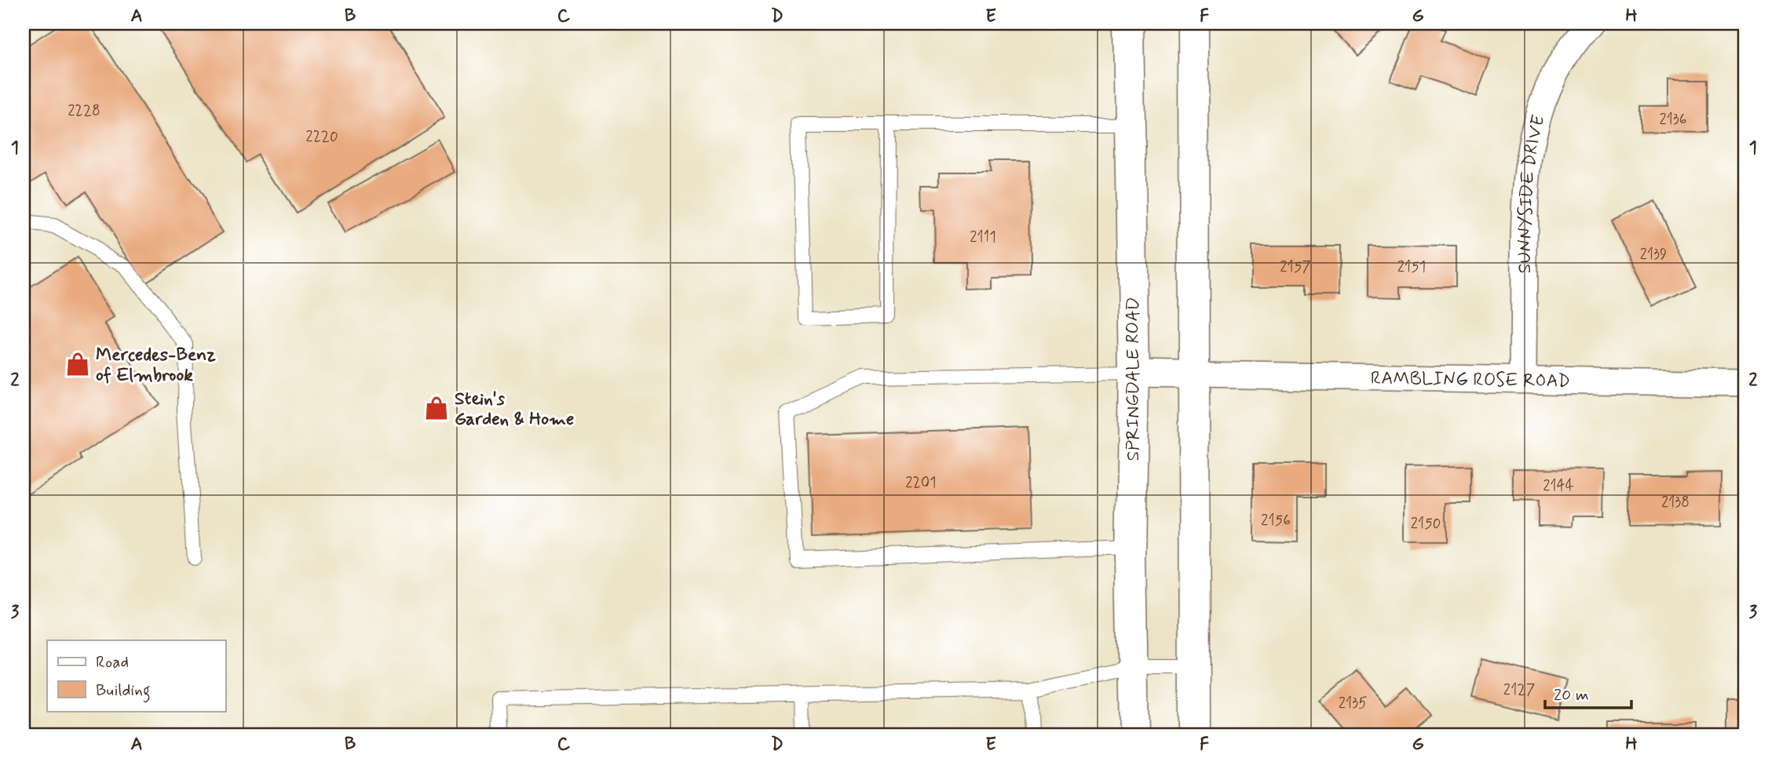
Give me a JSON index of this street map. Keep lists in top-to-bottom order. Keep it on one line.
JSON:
{"streets":{"street":["SUNNYSIDE DRIVE","RAMBLING ROSE ROAD","SPRINGDALE ROAD"]},"crossings":[["SUNNYSIDE DRIVE","RAMBLING ROSE ROAD"],["RAMBLING ROSE ROAD","SPRINGDALE ROAD"]],"places":{"shop":["Mercedes-Benz of Elmbrook","Stein's Garden & Home"]},"house_numbers":["2228","2136","2220","2111","2139","2157","2151","2201","2144","2138","2156","2150","2127","2135"],"legend":["Road","Building"],"scale_bar":"20 m","grid":{"columns":["A","B","C","D","E","F","G","H"],"rows":["1","2","3"]}}
